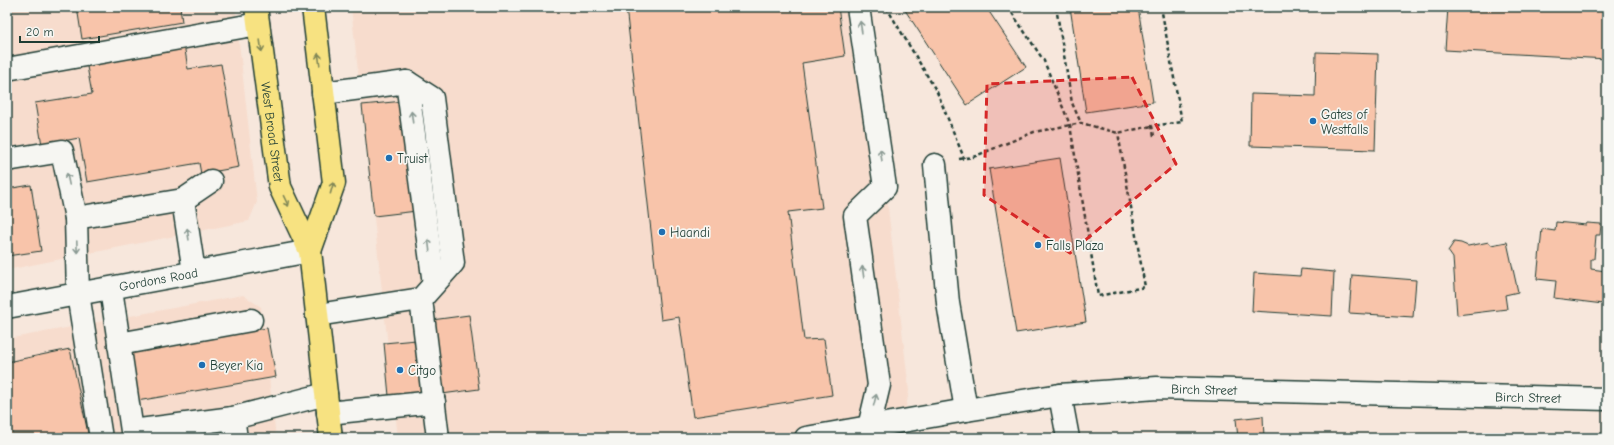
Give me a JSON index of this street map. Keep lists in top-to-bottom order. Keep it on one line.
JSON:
{"streets":{"main road":["West Broad Street"],"street":["Gordons Road","Birch Street"]},"crossings":[["West Broad Street","Gordons Road"]],"places":["Gates of Westfalls","Truist","Haandi","Falls Plaza","Beyer Kia","Citgo"],"scale_bar":"20 m"}
